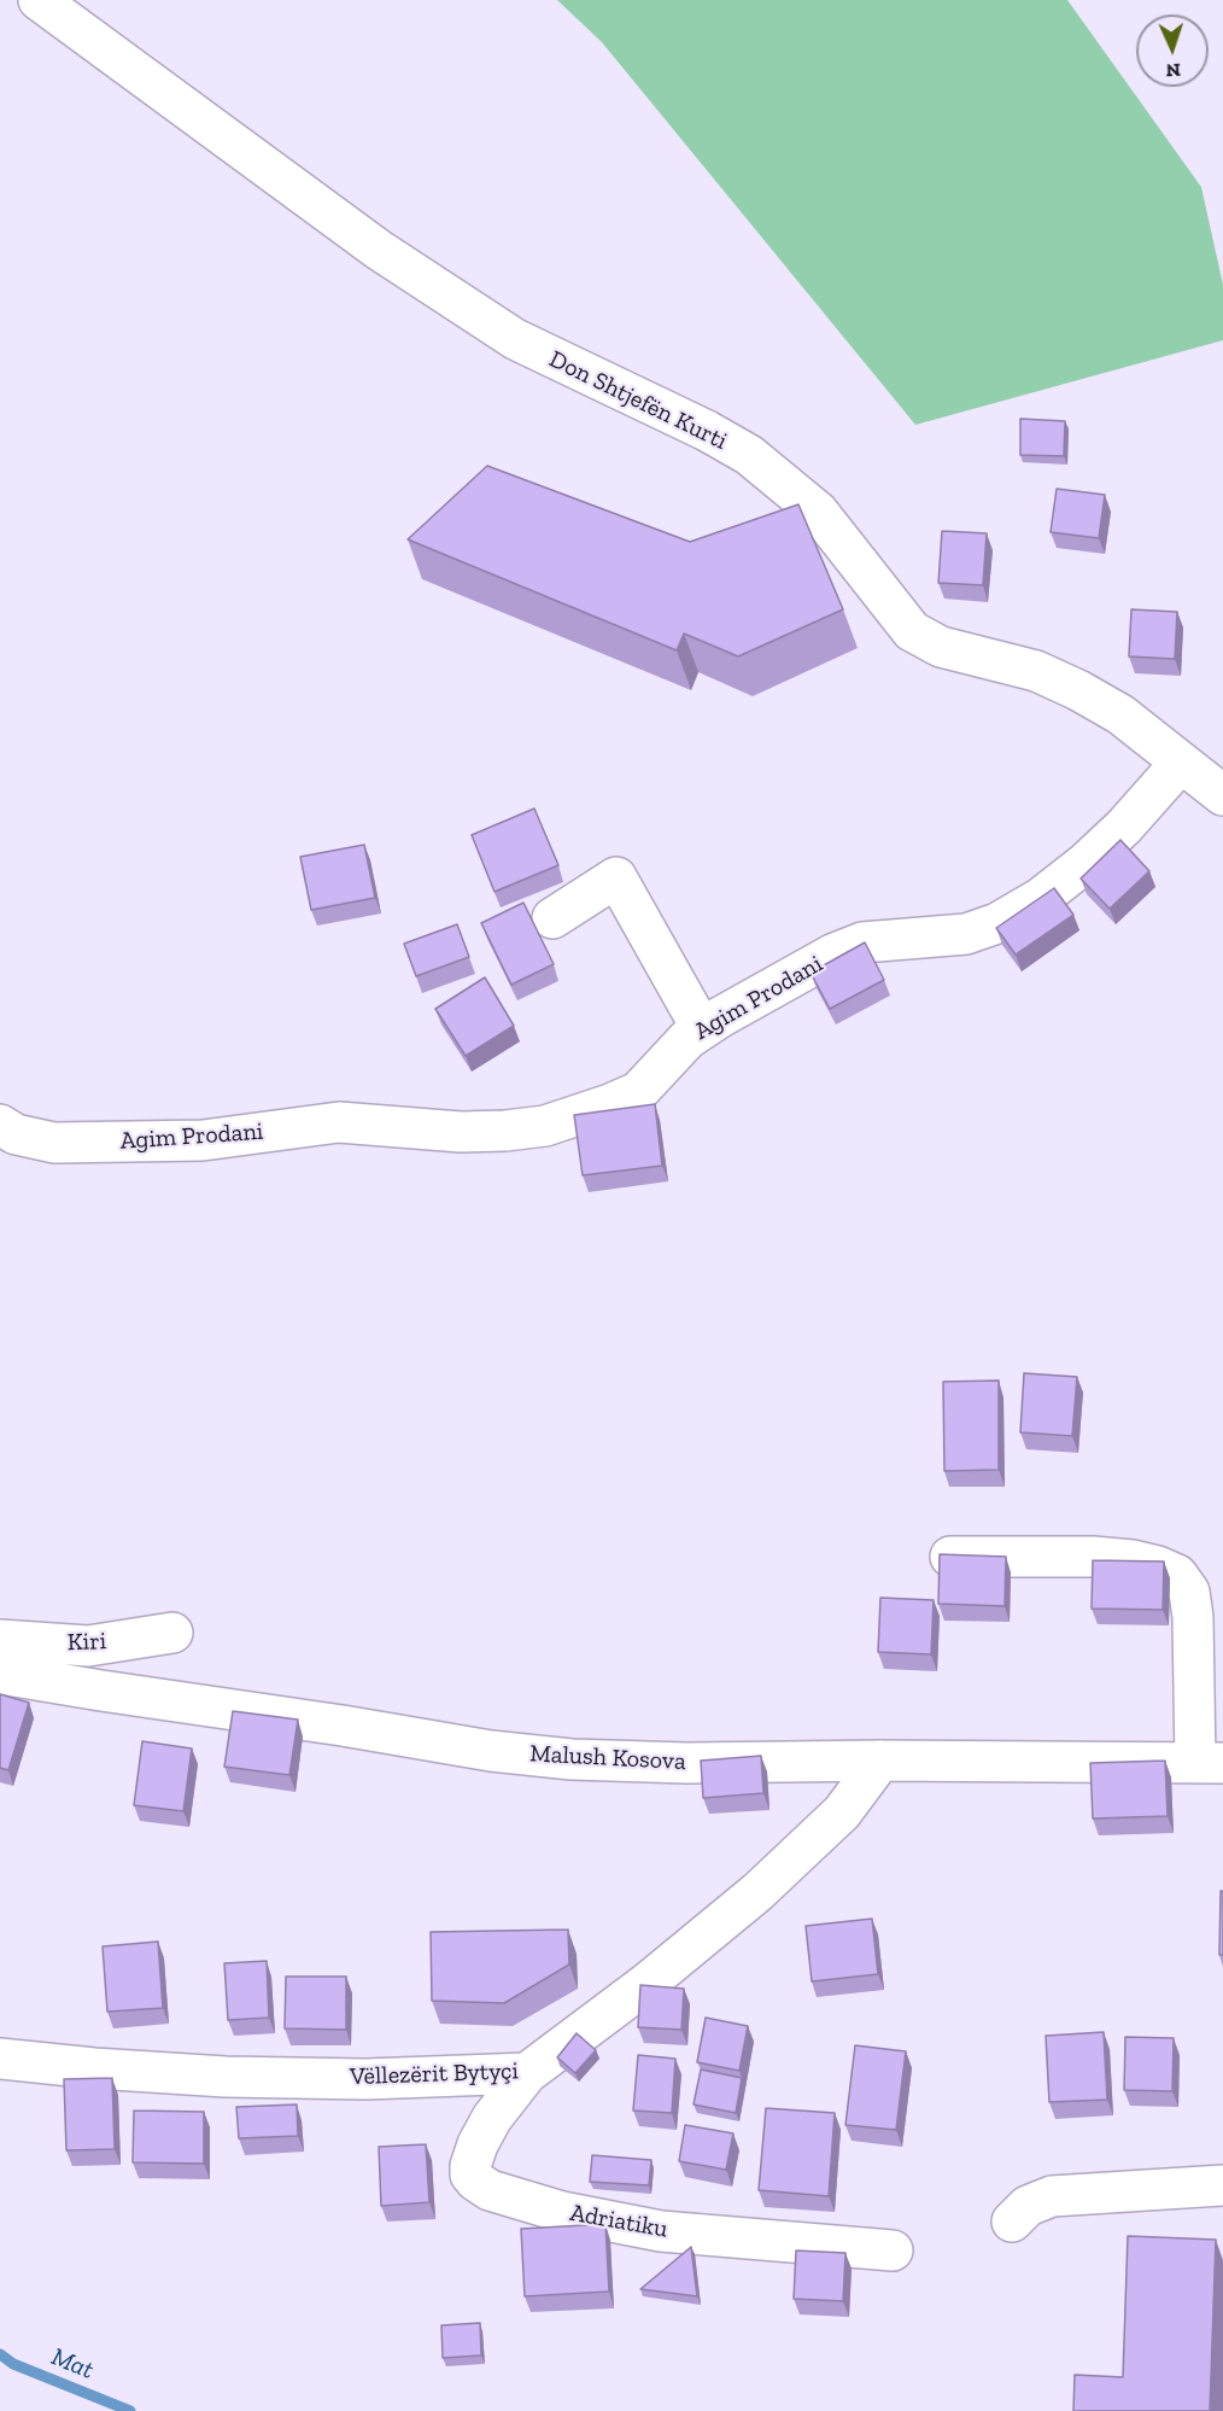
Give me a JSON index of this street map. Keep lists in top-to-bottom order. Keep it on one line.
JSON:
{"streets":{"street":["Don Shtjefën Kurti","Agim Prodani","Kiri","Malush Kosova","Vëllezërit Bytyçi","Adriatiku"]},"crossings":[["Don Shtjefën Kurti","Agim Prodani"],["Kiri","Malush Kosova"],["Malush Kosova","Vëllezërit Bytyçi"],["Vëllezërit Bytyçi","Adriatiku"]],"water":["Mat"],"north":"bottom"}
